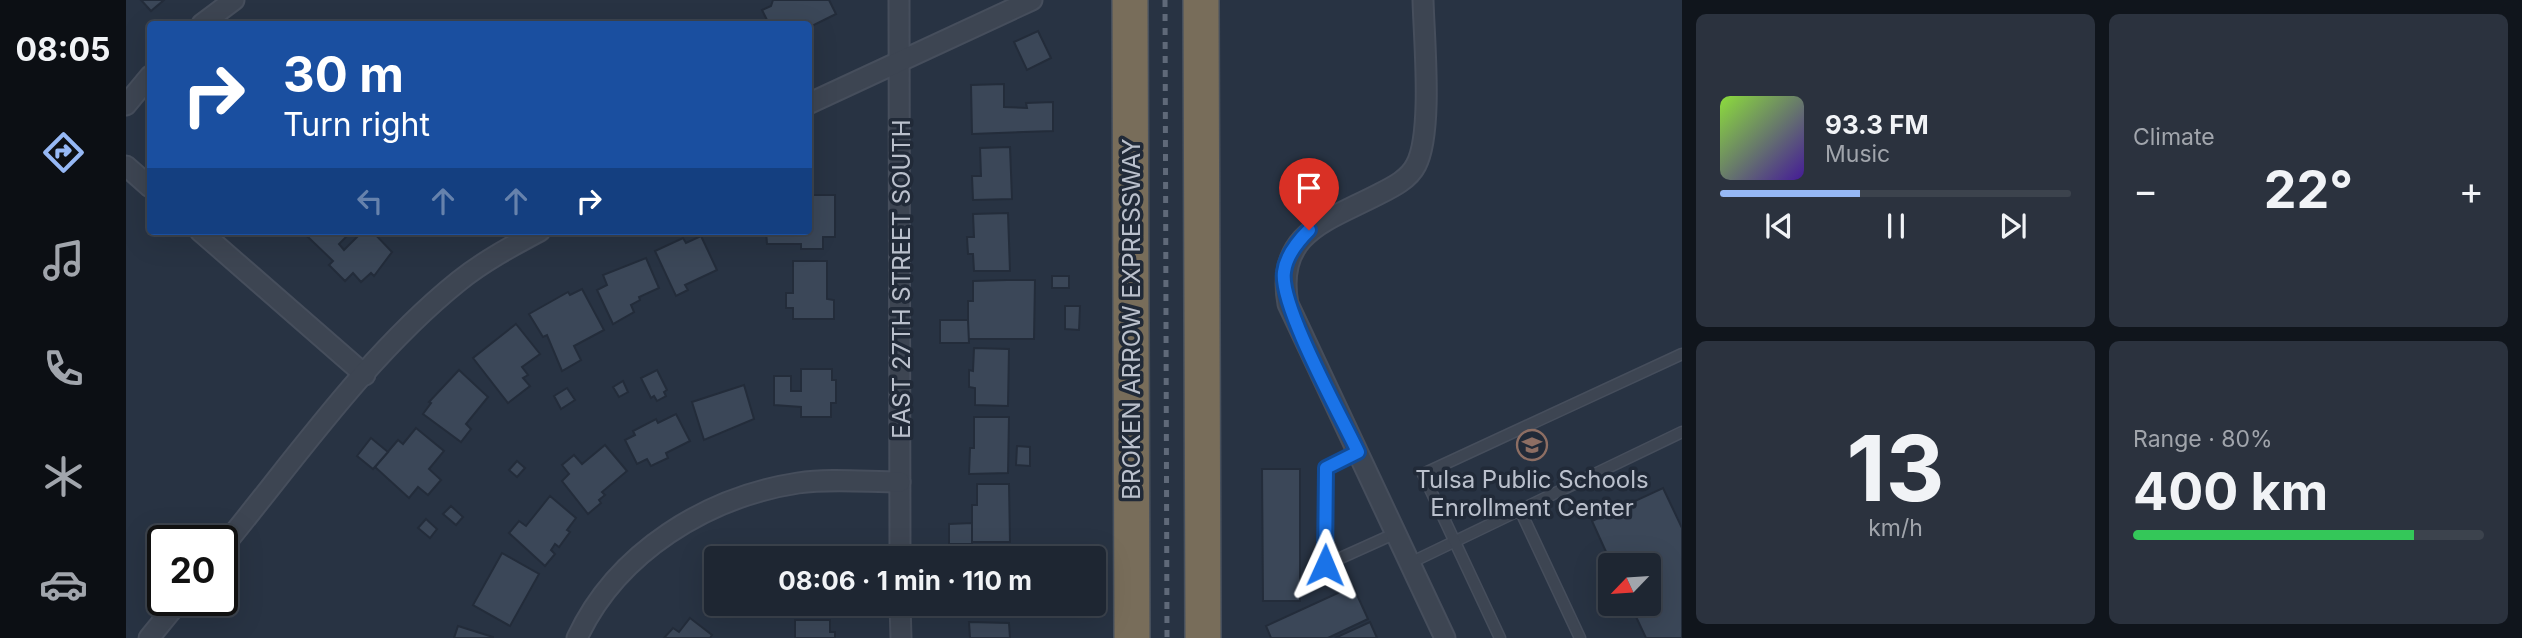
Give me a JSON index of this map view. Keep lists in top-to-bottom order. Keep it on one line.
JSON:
{"streets":{"highway":["BROKEN ARROW EXPRESSWAY"],"street":["EAST 27TH STREET SOUTH"]},"places":{"school or university":["Tulsa Public Schools Enrollment Center"]},"north":"bottom left","page":{"tabs":"08:05","tile":["Climate",["13","km/h"],["Range · 80%","400 km"]],"turn":["30 m","Turn right"],"song":["93.3 FM","Music"],"heat":["−","22°","+"],"limit":"20","trip":"08:06 · 1 min · 110 m"}}
